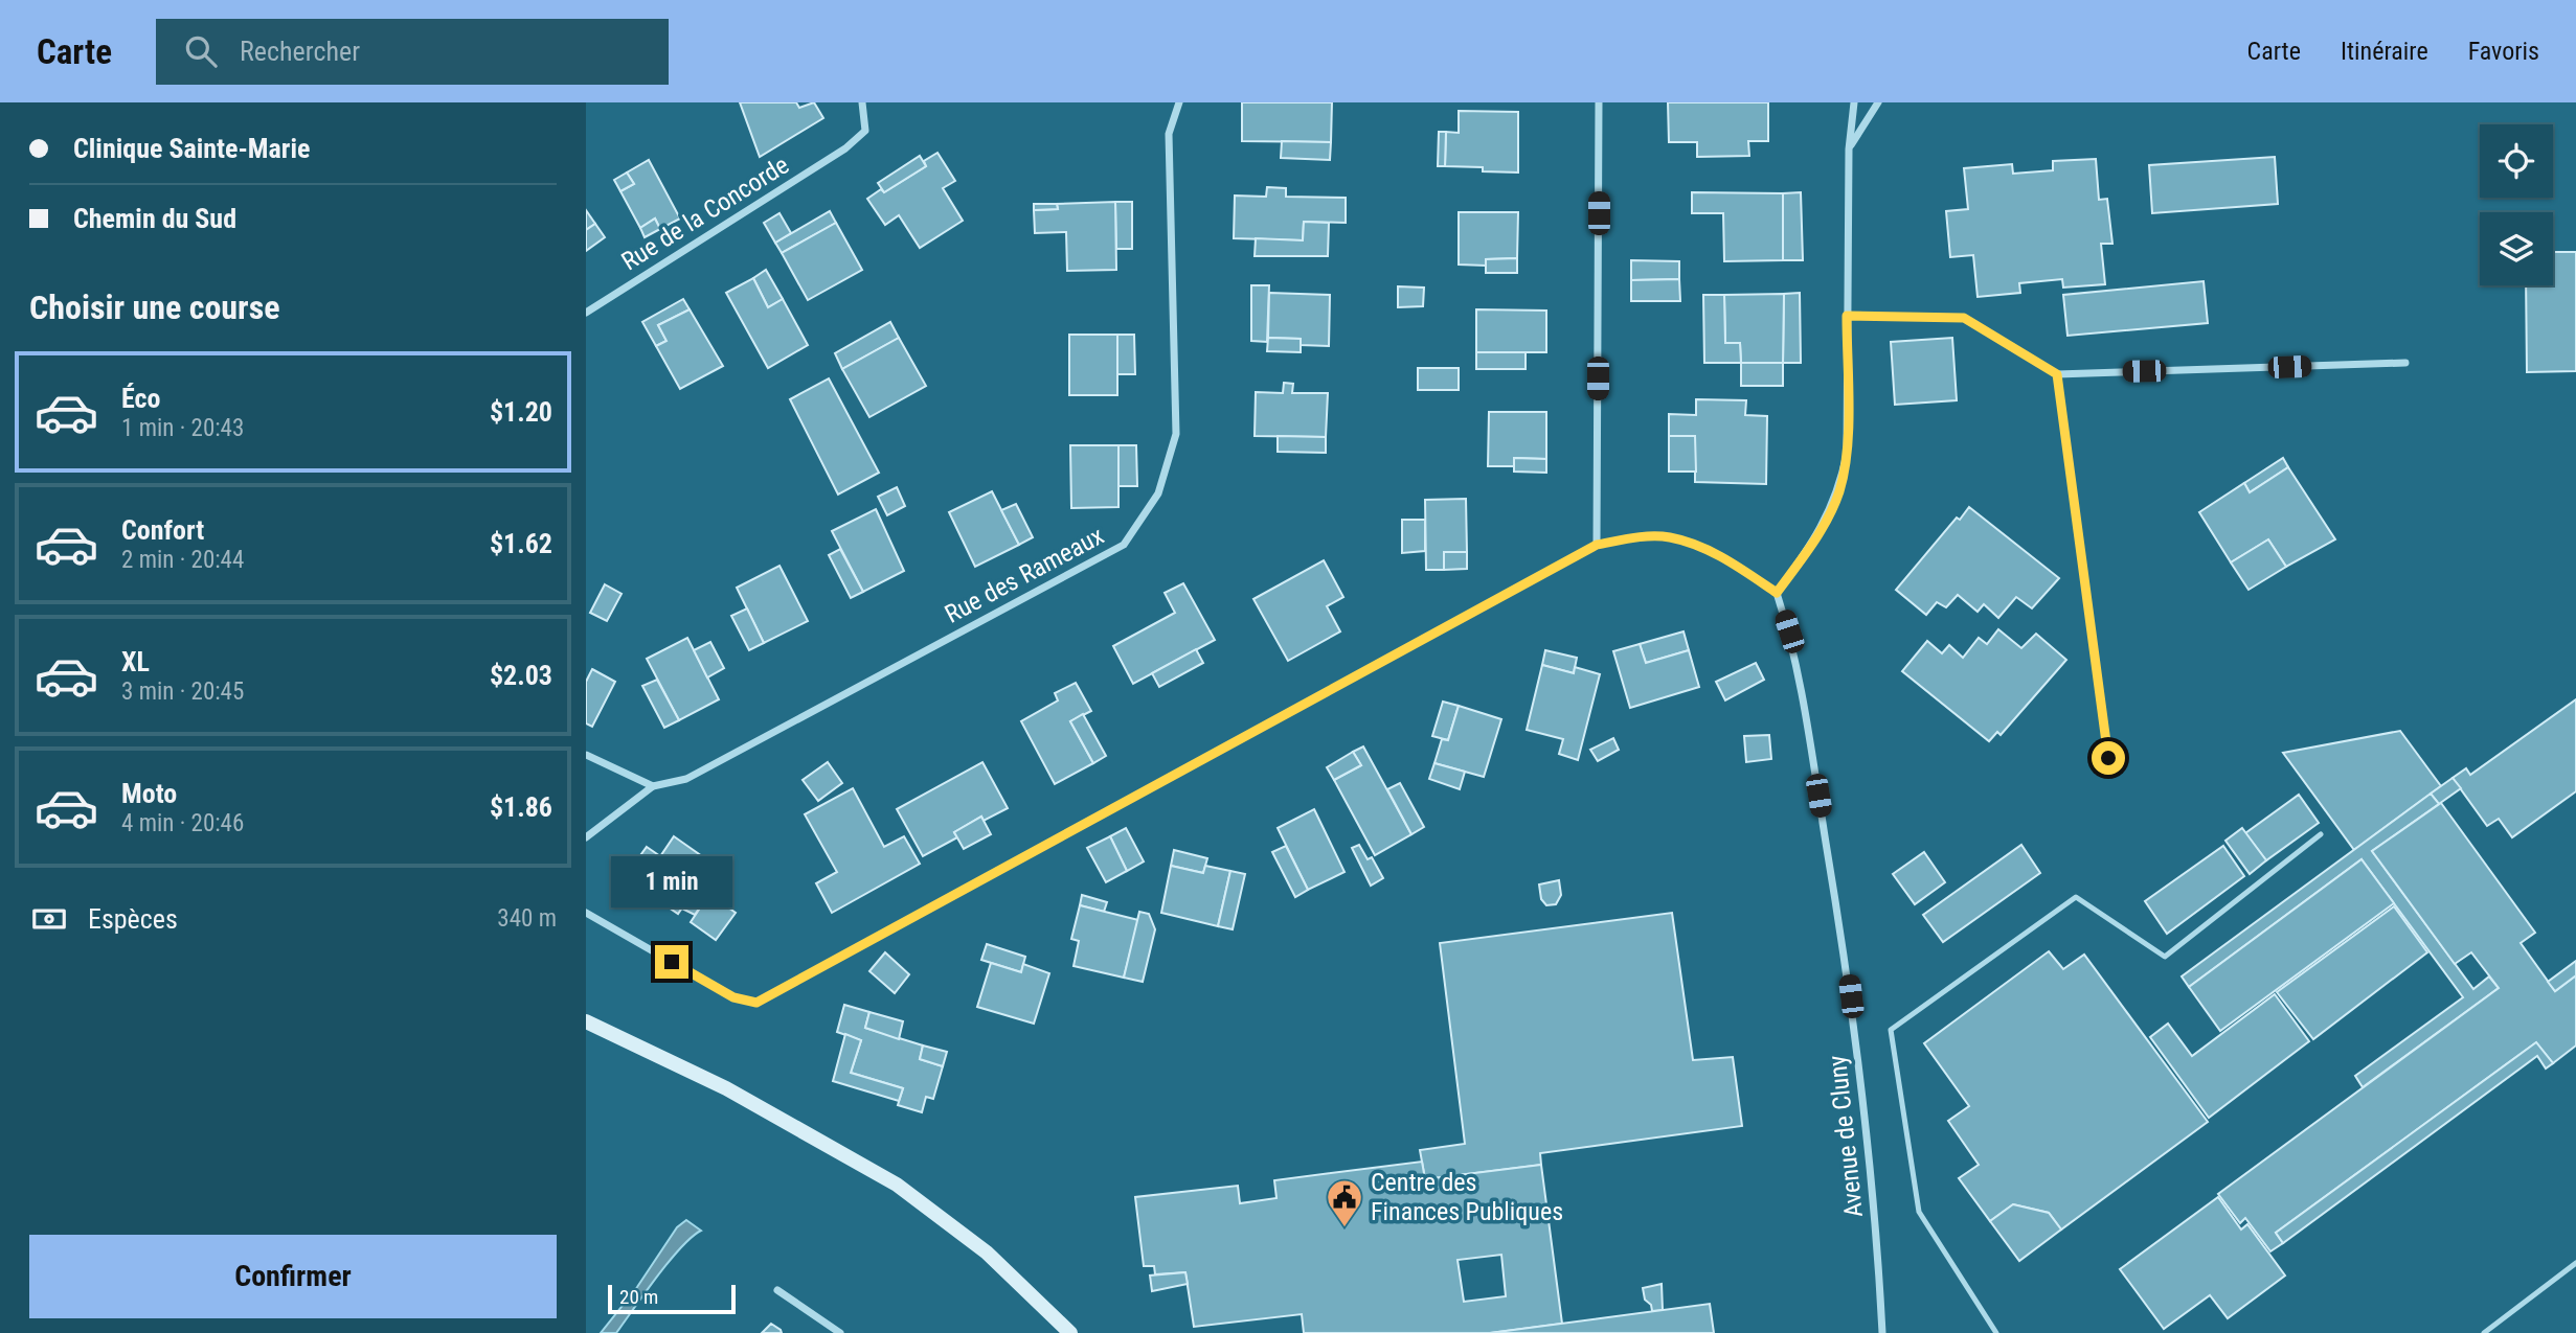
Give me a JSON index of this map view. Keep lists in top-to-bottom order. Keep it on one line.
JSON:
{"streets":{"street":["Rue de la Concorde","Rue des Rameaux","Avenue de Cluny"]},"places":{"public building":["Centre des Finances Publiques"]},"scale_bar":"20 m","page":{"header":"Carte","search":"Rechercher","nav":["Carte","Itinéraire","Favoris"],"banner":["Clinique Sainte-Marie","Chemin du Sud"],"heading":"Choisir une course","list":[{"name":"Éco","note":"1 min · 20:43","value":"$1.20"},{"name":"Confort","note":"2 min · 20:44","value":"$1.62"},{"name":"XL","note":"3 min · 20:45","value":"$2.03"},{"name":"Moto","note":"4 min · 20:46","value":"$1.86"}],"bubble":"1 min","pay":["Espèces","340 m"],"buttons":"Confirmer","scale":"20 m"}}
